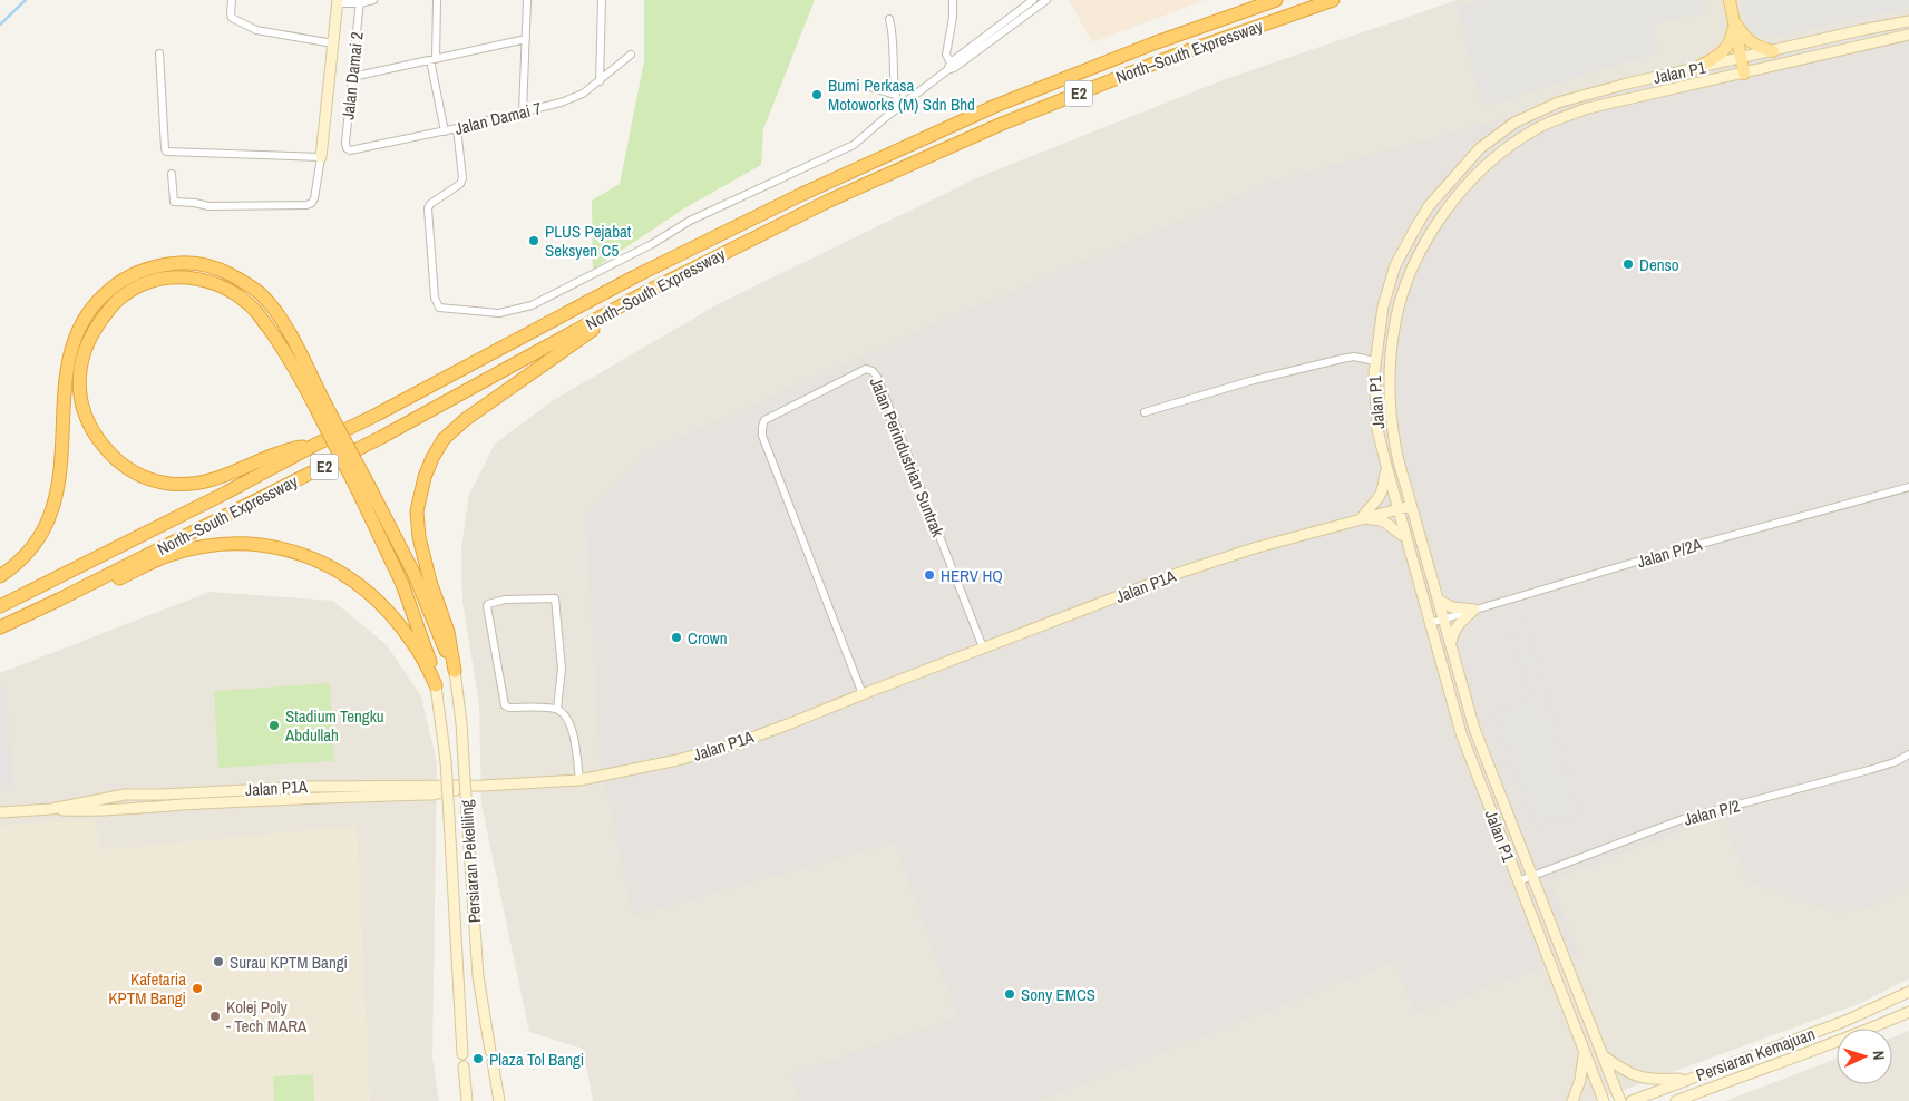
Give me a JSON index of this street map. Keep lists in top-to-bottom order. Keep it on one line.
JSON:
{"streets":{"highway":["North–South Expressway","E2"],"main road":["Jalan P1","Jalan P1A","Persiaran Pekeliling","Persiaran Kemajuan"],"street":["Jalan Damai 2","Jalan Damai 7","Jalan Perindustrian Suntrak","Jalan P/2A","Jalan P/2"]},"crossings":[["Jalan P1","Jalan P/2A"],["Jalan P1","Jalan P1A"],["Jalan P1","Jalan P/2"],["Jalan Damai 2","Jalan Damai 7"],["Jalan Perindustrian Suntrak","Jalan P1A"]],"places":["Bumi Perkasa Motoworks (M) Sdn Bhd","PLUS Pejabat Seksyen C5","Denso","HERV HQ","Crown","Stadium Tengku Abdullah","Surau KPTM Bangi","Kafetaria KPTM Bangi","Sony EMCS","Kolej Poly - Tech MARA","Plaza Tol Bangi"],"north":"right"}
